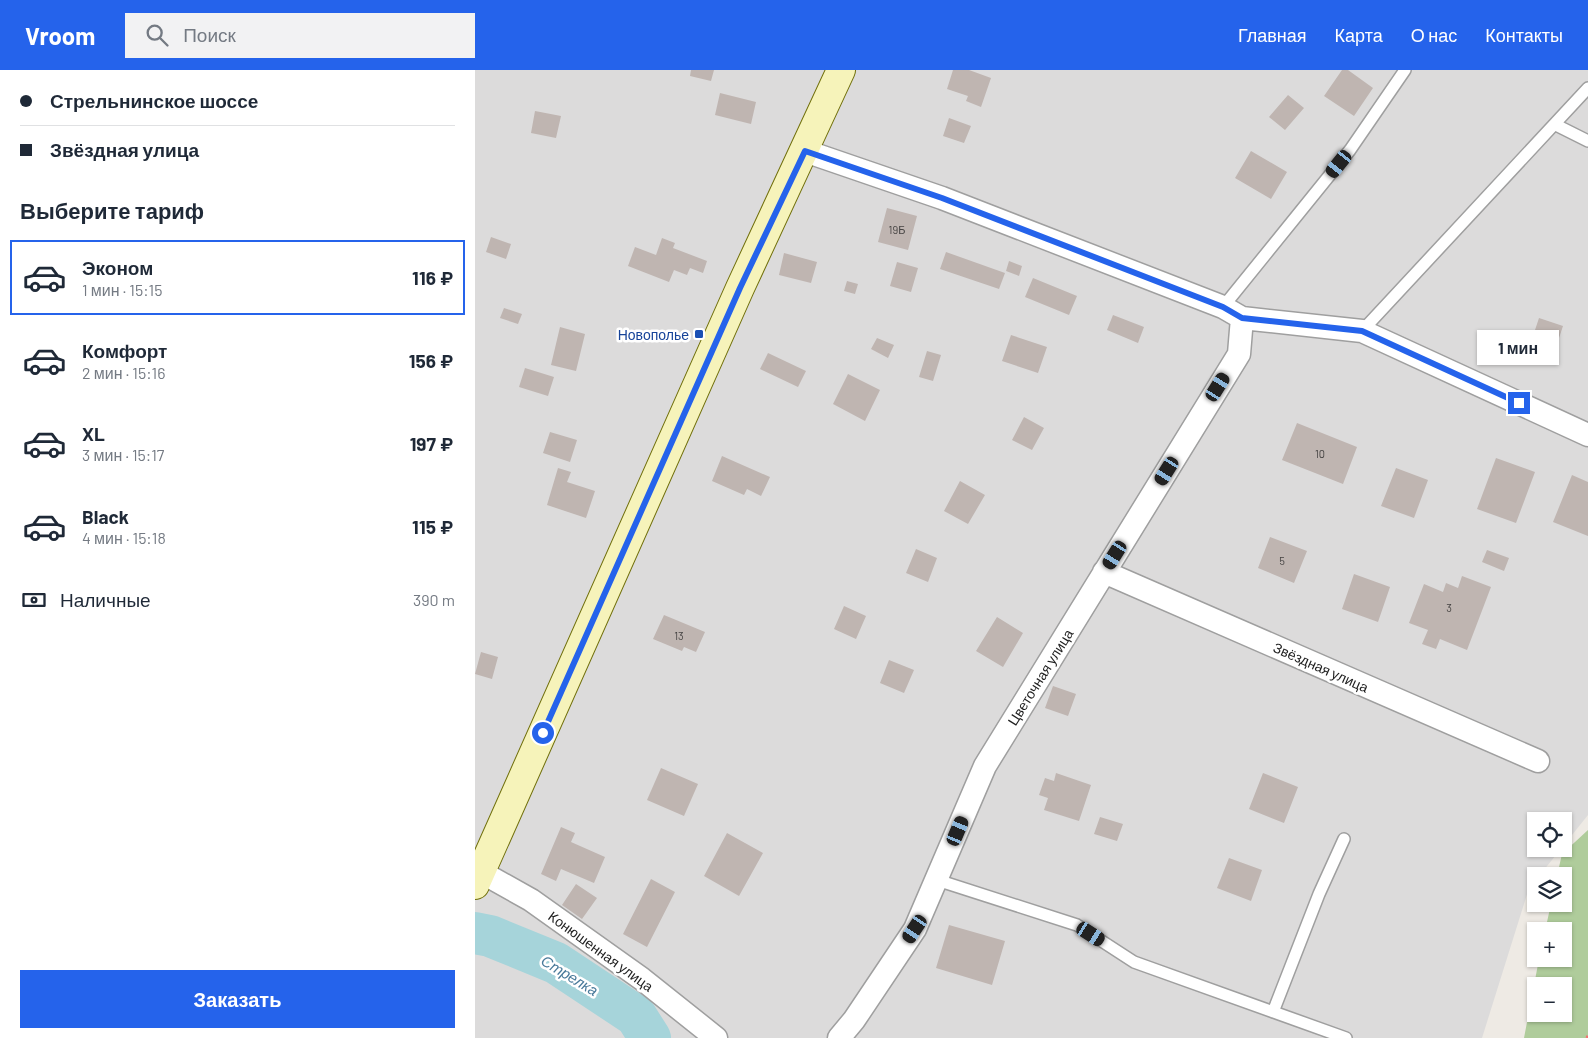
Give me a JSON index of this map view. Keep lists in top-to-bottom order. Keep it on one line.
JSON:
{"streets":{"street":["Звёздная улица","Цветочная улица","Конюшенная улица"]},"crossings":[["Звёздная улица","Цветочная улица"]],"water":["Стрелка"],"places":{"transit":["Новополье"]},"house_numbers":["19Б","10","5","3","13"],"page":{"header":"Vroom","search":"Поиск","nav":["Главная","Карта","О нас","Контакты"],"banner":["Стрельнинское шоссе","Звёздная улица"],"heading":"Выберите тариф","list":[{"name":"Эконом","note":"1 мин · 15:15","value":"116 ₽"},{"name":"Комфорт","note":"2 мин · 15:16","value":"156 ₽"},{"name":"XL","note":"3 мин · 15:17","value":"197 ₽"},{"name":"Black","note":"4 мин · 15:18","value":"115 ₽"}],"bubble":"1 мин","pay":["Наличные","390 m"],"map_buttons":["+","−"],"buttons":"Заказать"}}
